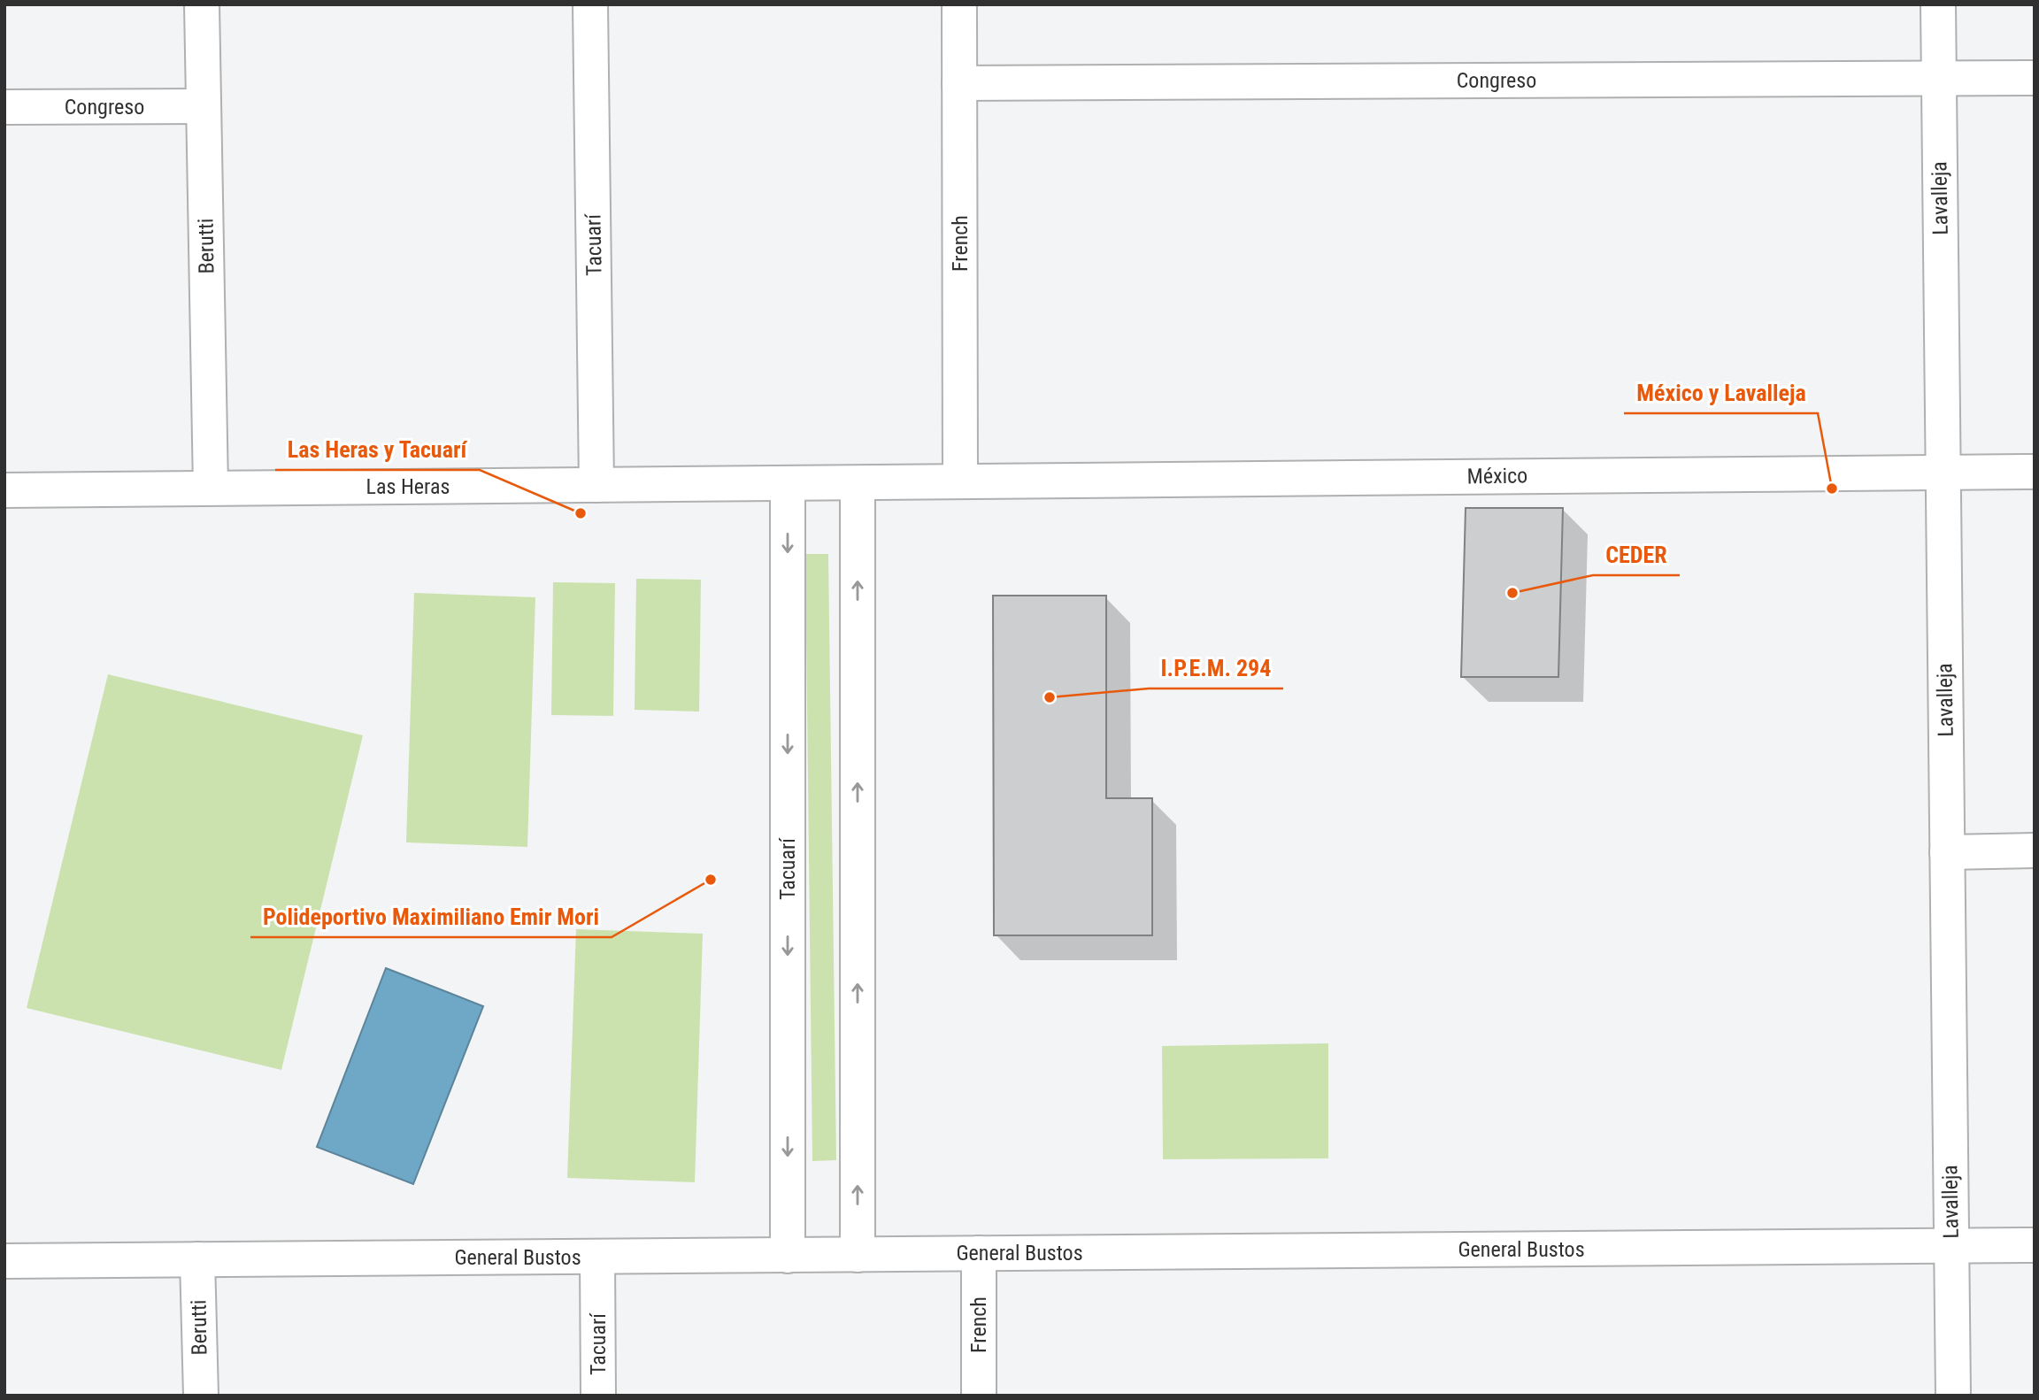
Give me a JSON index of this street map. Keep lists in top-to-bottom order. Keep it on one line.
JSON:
{"streets":{"street":["Congreso","Lavalleja","French","Tacuarí","Berutti","México","Las Heras","General Bustos"]},"crossings":[["Congreso","Lavalleja"],["Congreso","French"],["Congreso","Berutti"],["Lavalleja","México"],["Lavalleja","General Bustos"],["French","México"],["French","Las Heras"],["French","General Bustos"],["Tacuarí","Las Heras"],["Tacuarí","General Bustos"],["Berutti","Las Heras"],["Berutti","General Bustos"],["México","Las Heras"]],"places":["México y Lavalleja","Las Heras y Tacuarí","CEDER","I.P.E.M. 294","Polideportivo Maximiliano Emir Mori"]}
